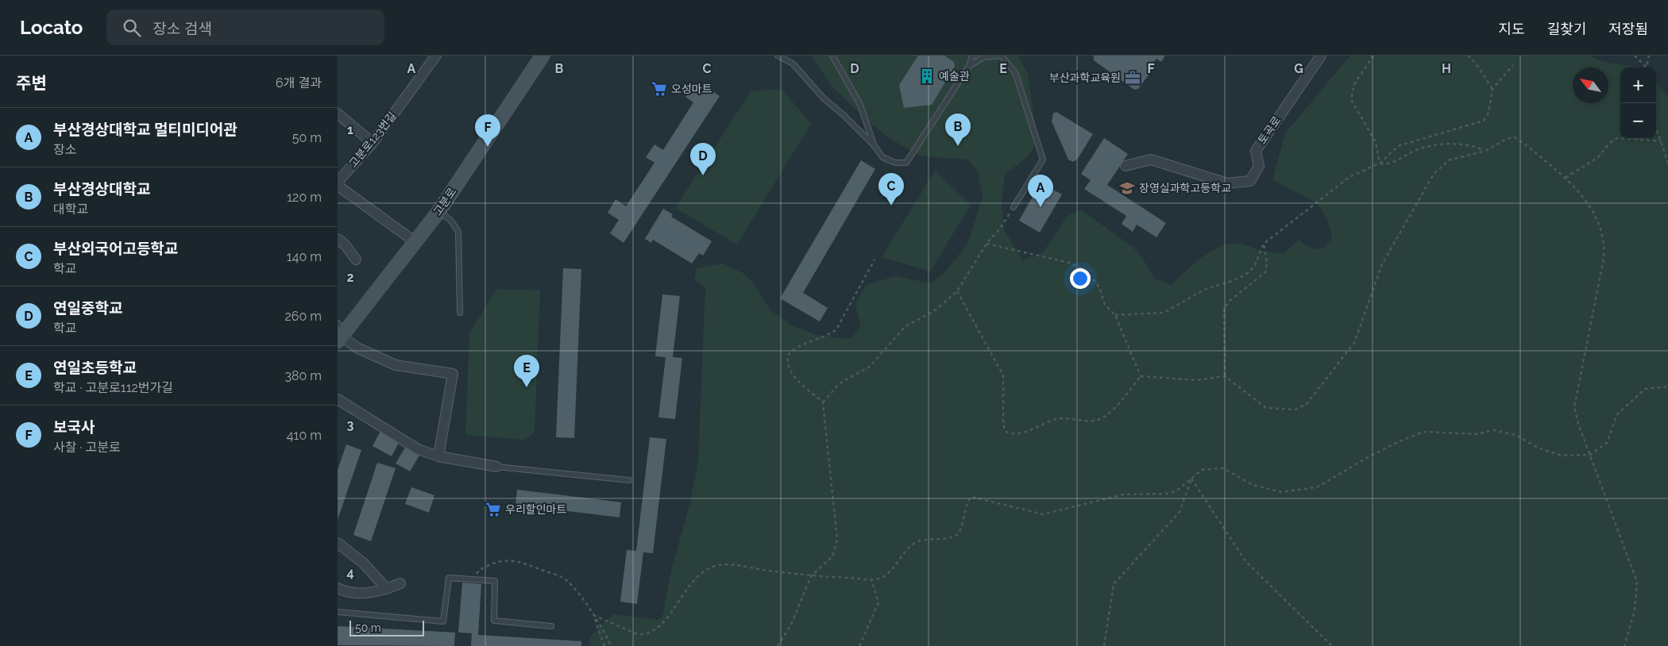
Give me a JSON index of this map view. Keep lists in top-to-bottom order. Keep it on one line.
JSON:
{"streets":{"main road":["고분로"],"street":["토곡로","고분로123번길"]},"crossings":[["고분로123번길","고분로"]],"places":{"building":["예술관"],"office":["부산과학교육원"],"supermarket":["오성마트","우리할인마트"],"school or university":["장영실과학고등학교"]},"scale_bar":"50 m","north":"top left","page":{"header":"Locato","search":"장소 검색","nav":["지도","길찾기","저장됨"],"heading":["주변","6개 결과"],"map_buttons":["+","−"],"list":[{"mark":"A","name":"부산경상대학교 멀티미디어관","note":"장소","value":"50 m"},{"mark":"B","name":"부산경상대학교","note":"대학교","value":"120 m"},{"mark":"C","name":"부산외국어고등학교","note":"학교","value":"140 m"},{"mark":"D","name":"연일중학교","note":"학교","value":"260 m"},{"mark":"E","name":"연일초등학교","note":"학교 · 고분로112번가길","value":"380 m"},{"mark":"F","name":"보국사","note":"사찰 · 고분로","value":"410 m"}],"pins":["B","F","D","C","A","E"],"scale":"50 m"},"grid":{"columns":["A","B","C","D","E","F","G","H"],"rows":["1","2","3","4"]}}
